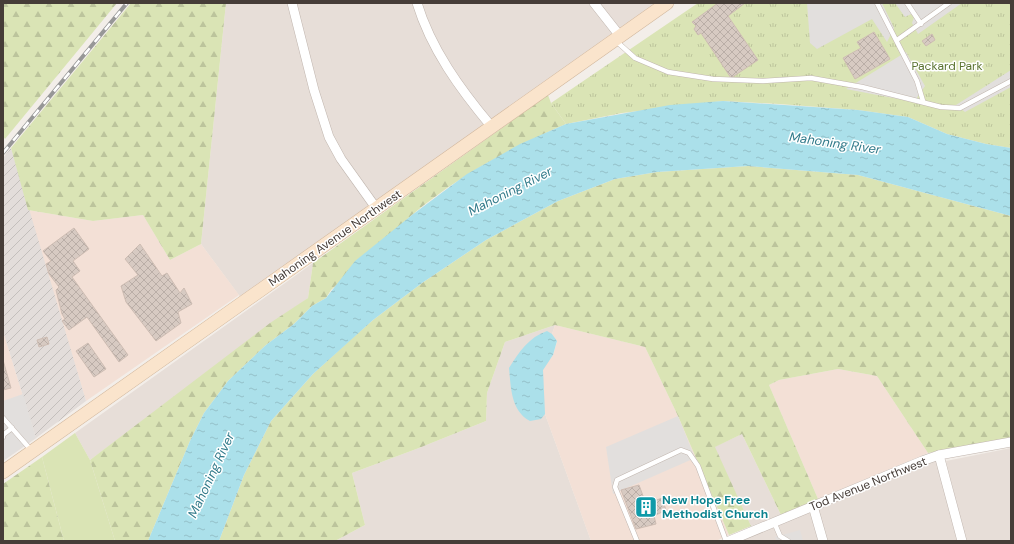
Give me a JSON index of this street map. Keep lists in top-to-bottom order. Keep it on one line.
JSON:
{"streets":{"main road":["Mahoning Avenue Northwest"],"street":["Tod Avenue Northwest"]},"water":["Mahoning River"],"parks":["Packard Park"],"places":{"building":["New Hope Free Methodist Church"]}}
